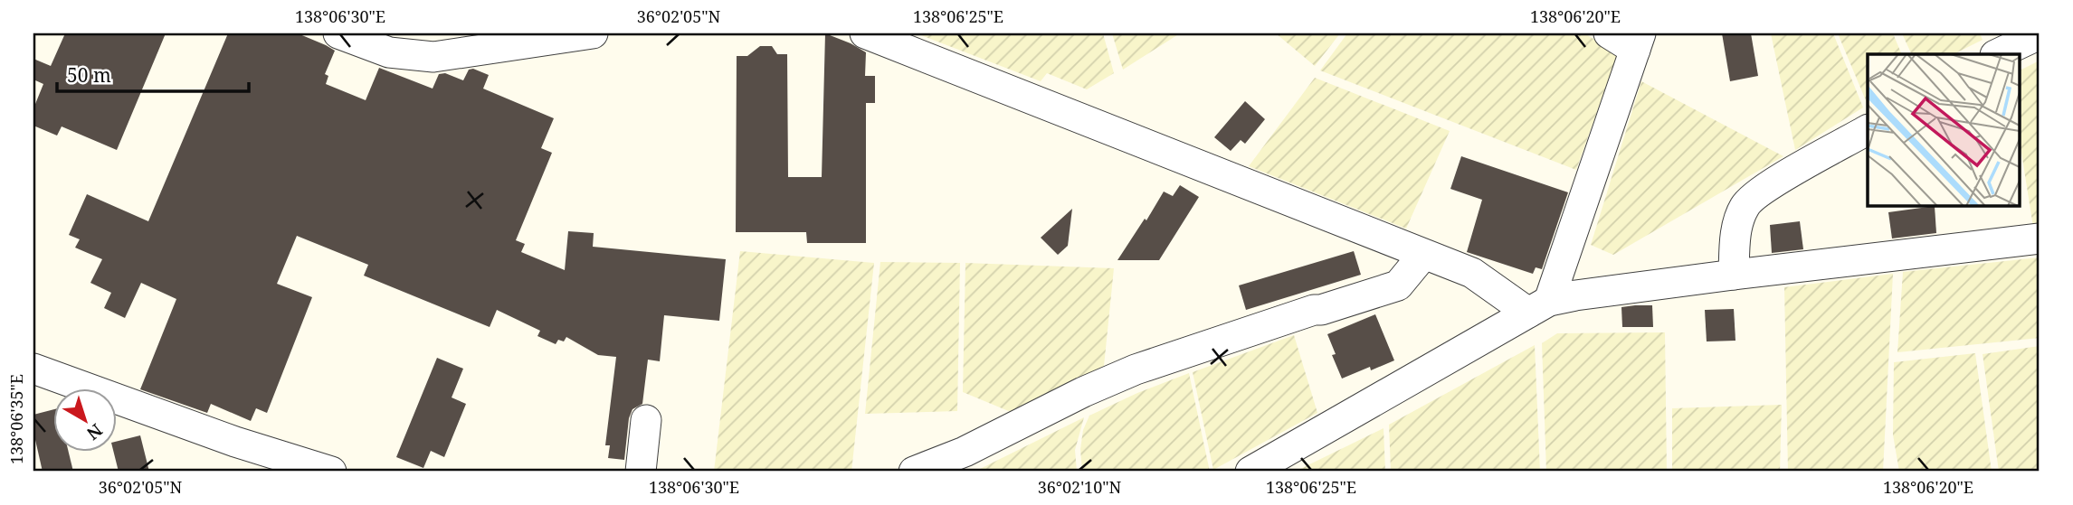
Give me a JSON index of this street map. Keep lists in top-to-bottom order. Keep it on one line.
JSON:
{"scale_bar":"50 m","north":"bottom right","coordinates":["138°06'30\"E","36°02'05\"N","138°06'25\"E","138°06'20\"E","138°06'35\"E","36°02'10\"N"]}
